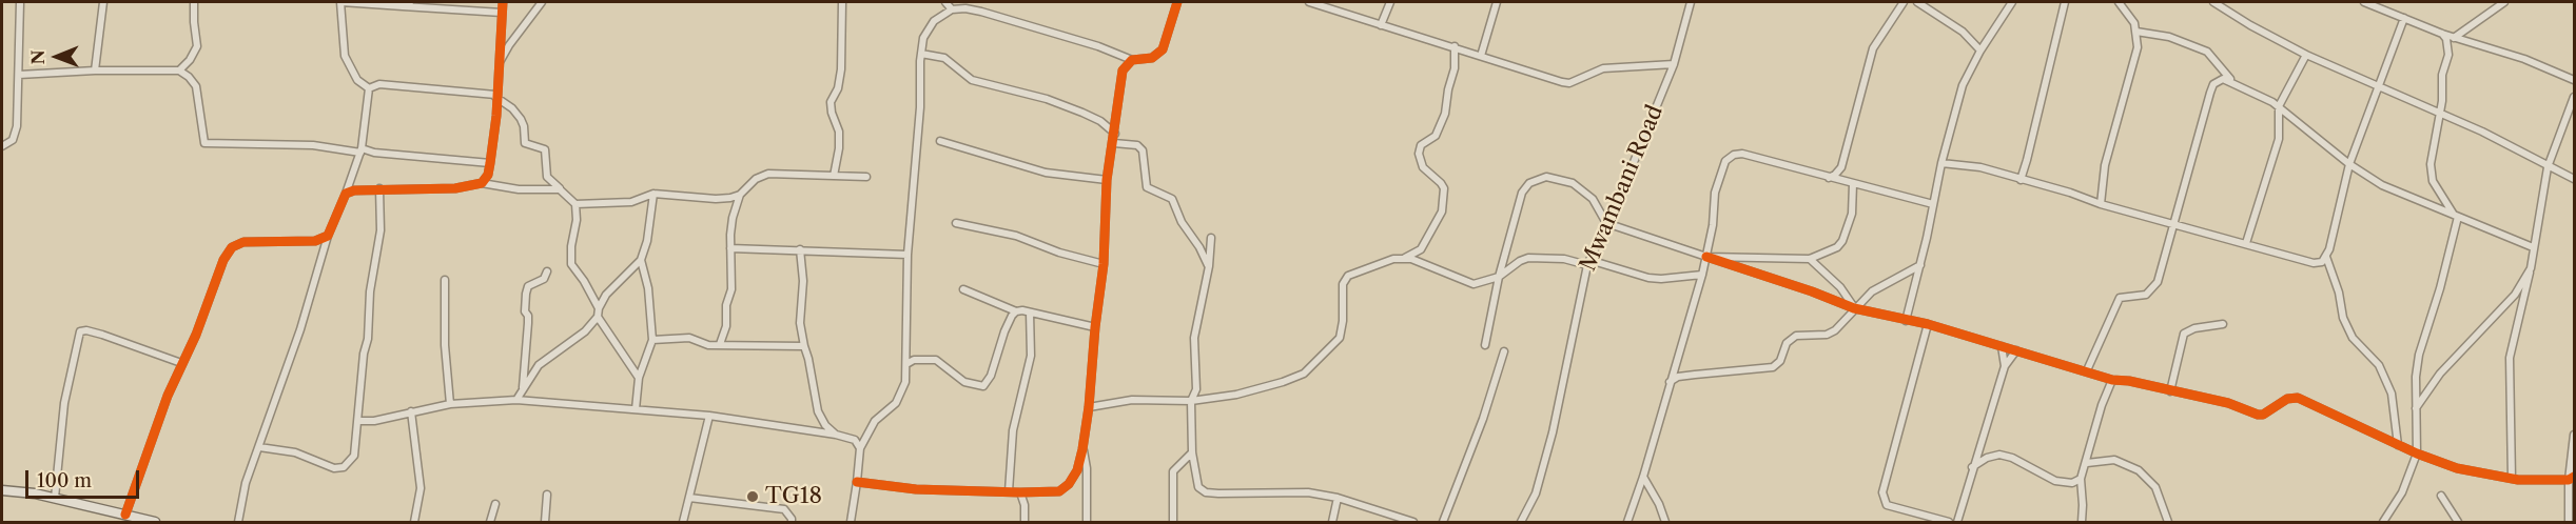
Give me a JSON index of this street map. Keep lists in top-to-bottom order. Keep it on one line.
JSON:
{"streets":{"street":["Mwambani Road"]},"places":["TG18"],"scale_bar":"100 m","north":"left"}
